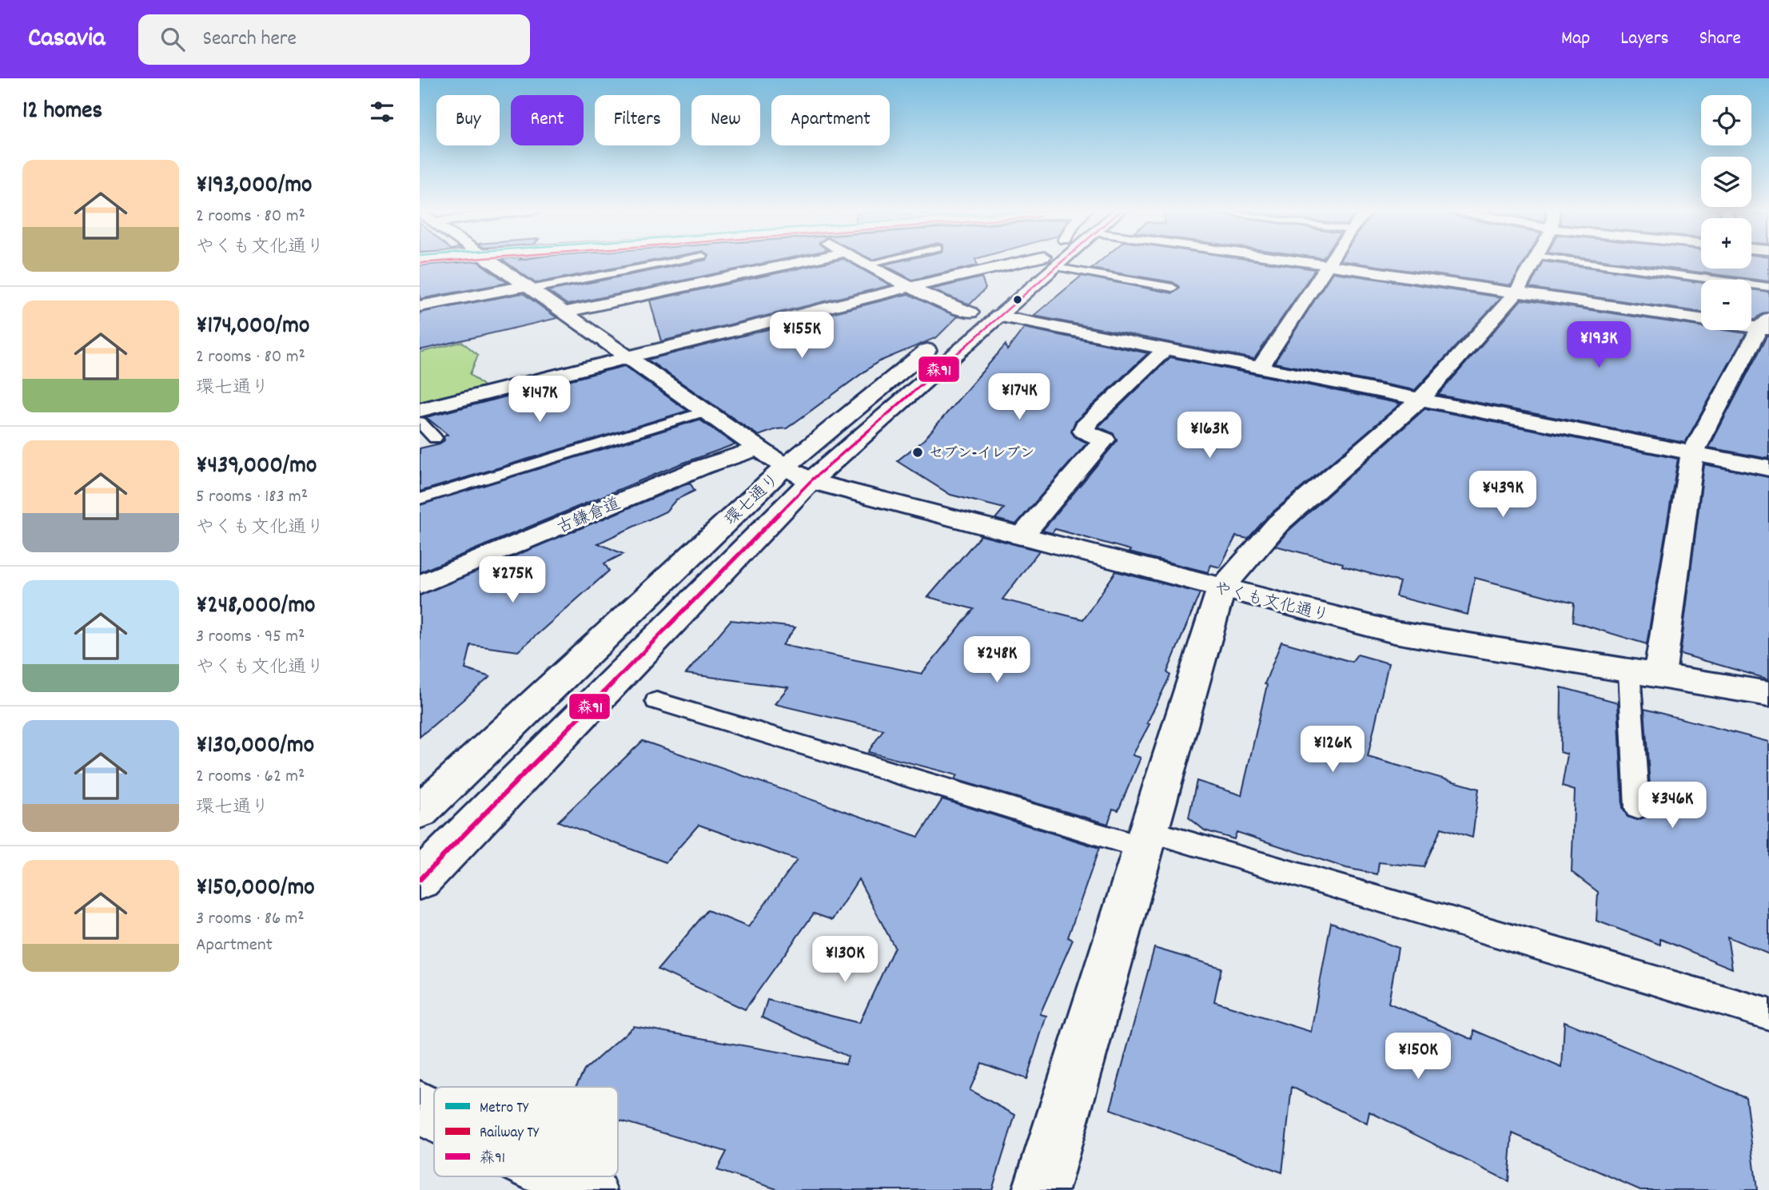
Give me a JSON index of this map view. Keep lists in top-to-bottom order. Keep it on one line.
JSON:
{"streets":{"street":["環七通り","古鎌倉道","やくも文化通り"]},"crossings":[["環七通り","やくも文化通り"],["古鎌倉道","やくも文化通り"]],"places":["セブン-イレブン"],"lines":["rail line TY","transit line 森91"],"legend":["Metro TY","Railway TY","森91"],"page":{"header":"Casavia","search":"Search here","nav":["Map","Layers","Share"],"heading":"12 homes","map_buttons":["+","−"],"chip":["Buy","Rent","Filters","New","Apartment"],"list":[{"name":"¥193,000/mo","note":"2 rooms · 80 m² · やくも文化通り"},{"name":"¥174,000/mo","note":"2 rooms · 80 m² · 環七通り"},{"name":"¥439,000/mo","note":"5 rooms · 183 m² · やくも文化通り"},{"name":"¥248,000/mo","note":"3 rooms · 95 m² · やくも文化通り"},{"name":"¥130,000/mo","note":"2 rooms · 62 m² · 環七通り"},{"name":"¥150,000/mo","note":"3 rooms · 86 m² · Apartment"}],"price":["¥155K","¥193K","¥174K","¥147K","¥163K","¥439K","¥275K","¥248K","¥126K","¥346K","¥130K","¥150K"]}}
